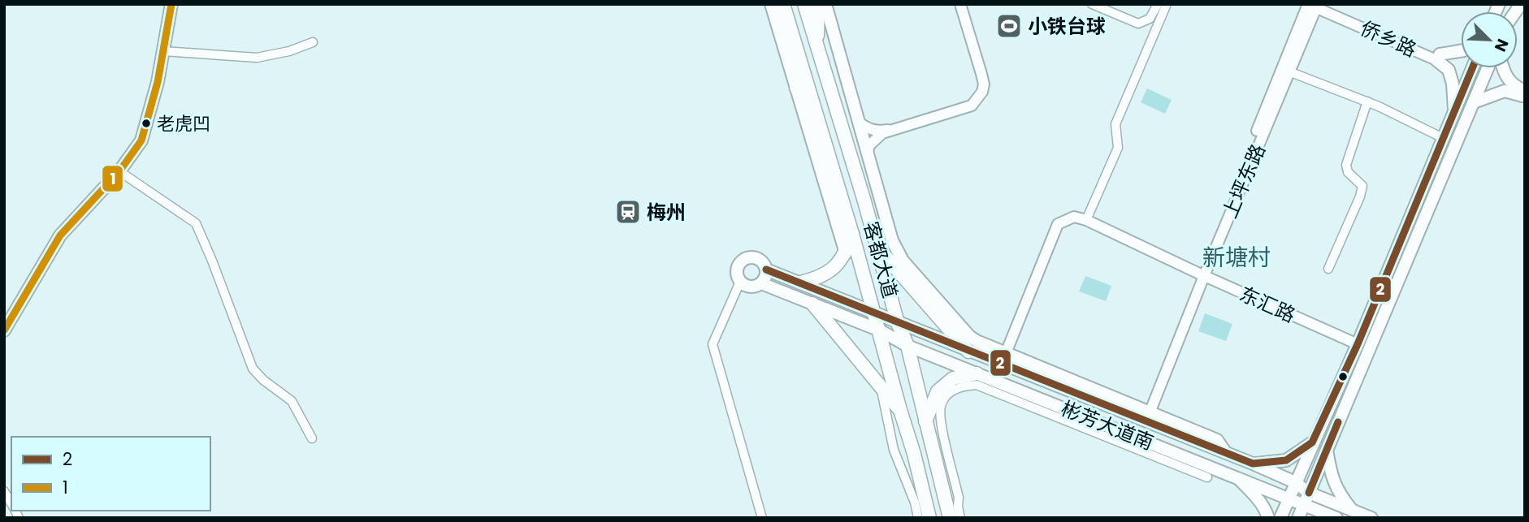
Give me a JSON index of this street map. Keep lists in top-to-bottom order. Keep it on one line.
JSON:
{"streets":{"highway":["客都大道"],"main road":["彬芳大道南"],"street":["侨乡路","上坪东路","东汇路"]},"crossings":[["侨乡路","上坪东路"],["上坪东路","东汇路"],["上坪东路","彬芳大道南"],["客都大道","彬芳大道南"]],"districts":["新塘村"],"places":{"sports":["小铁台球"],"other":["老虎凹"],"station":["梅州"]},"lines":["transit line 1","transit line 2"],"legend":["2","1"],"north":"bottom right"}
